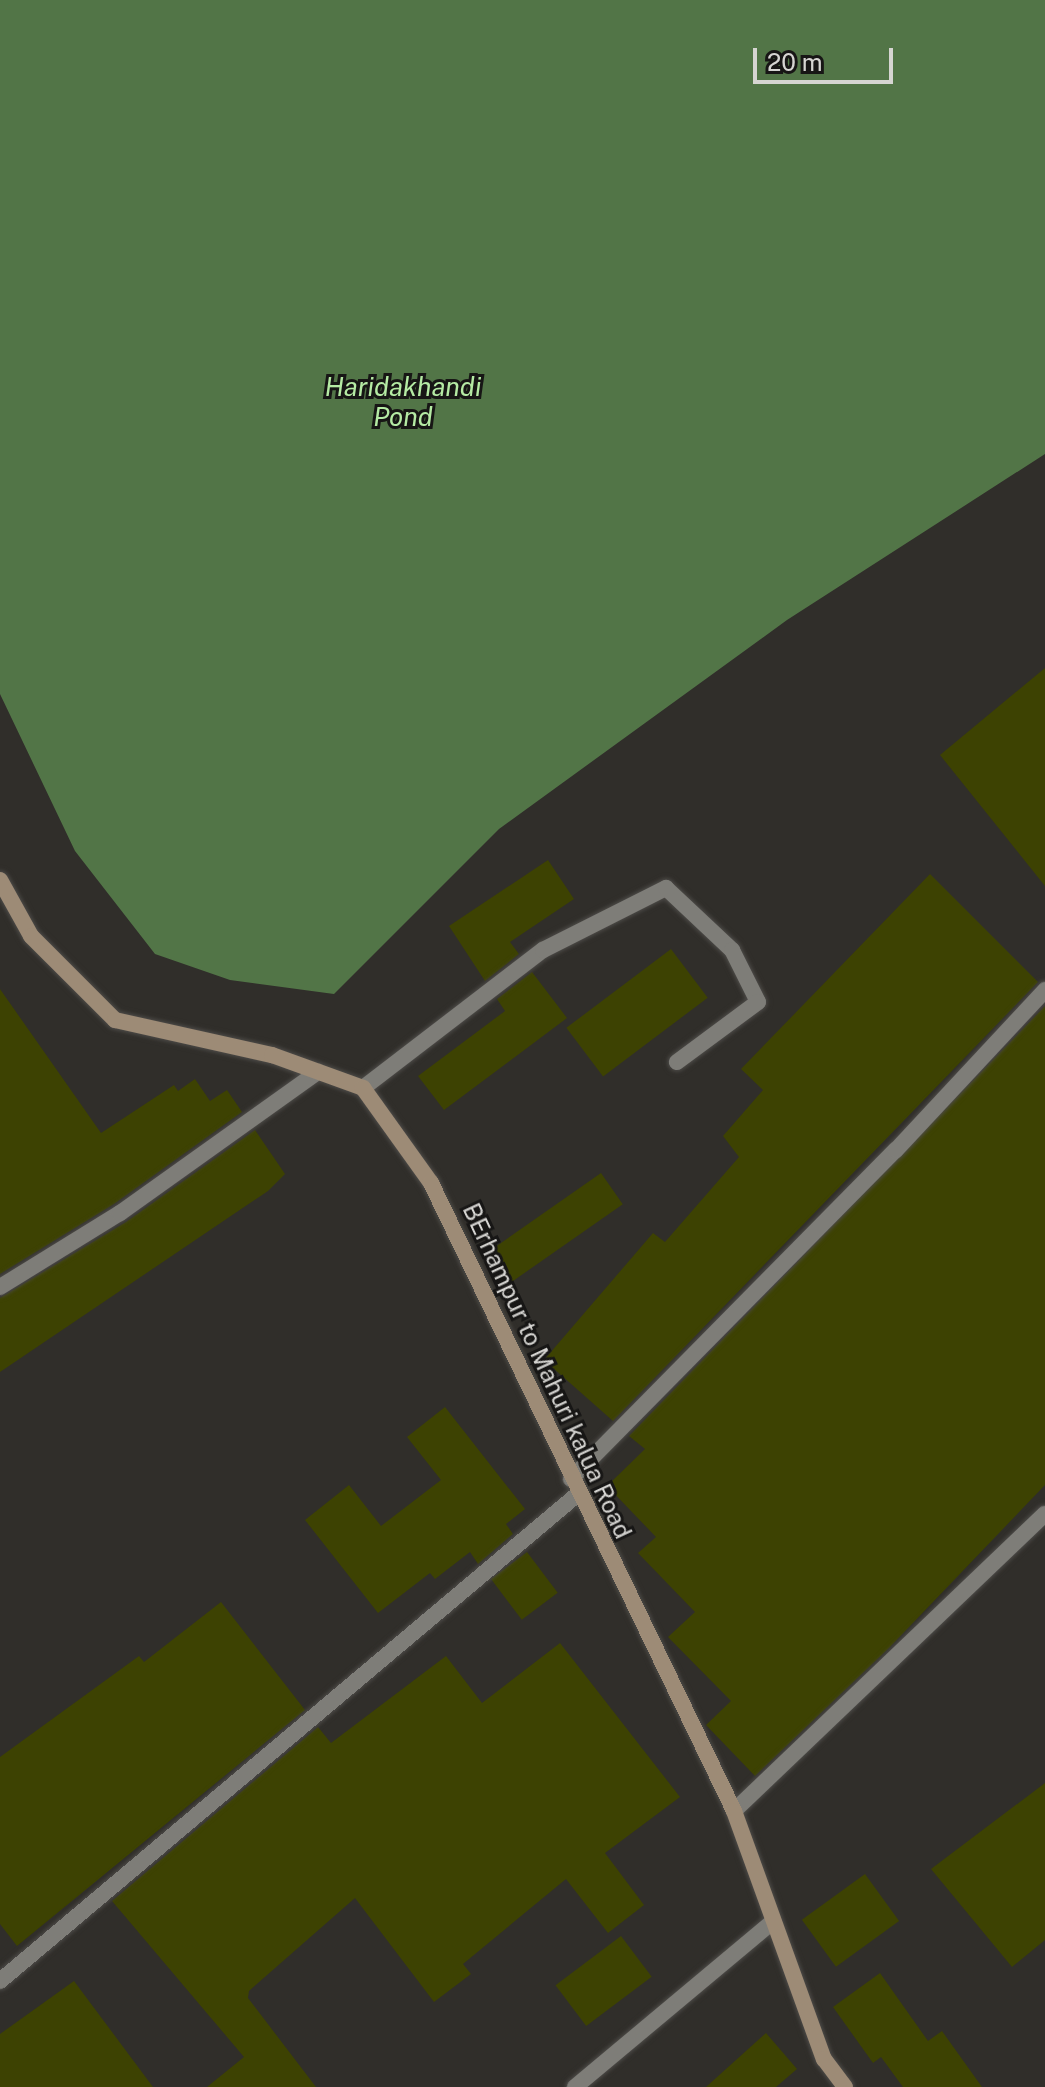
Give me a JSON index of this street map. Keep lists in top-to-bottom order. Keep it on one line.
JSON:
{"streets":{"street":["BErhampur to Mahuri kalua Road"]},"water":["Haridakhandi Pond"],"scale_bar":"20 m"}
